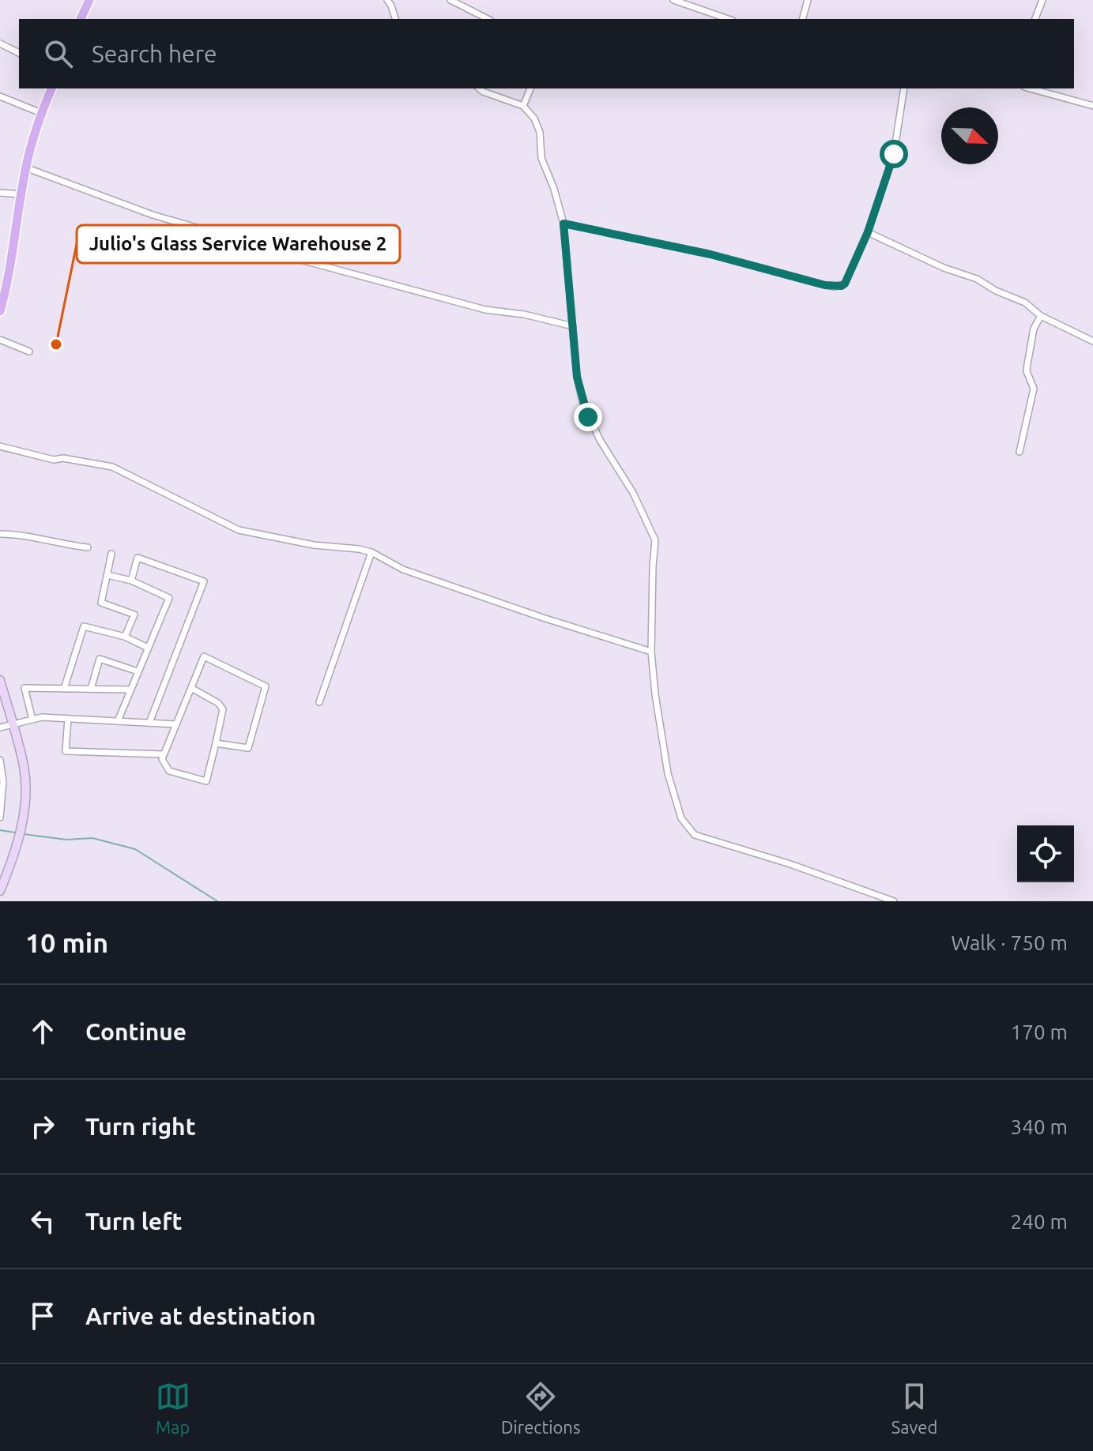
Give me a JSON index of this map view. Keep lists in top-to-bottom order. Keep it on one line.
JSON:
{"places":["Julio's Glass Service Warehouse 2"],"north":"bottom right","page":{"search":"Search here","heading":["10 min","Walk · 750 m"],"list":[["Continue","170 m"],["Turn right","340 m"],["Turn left","240 m"],"Arrive at destination"],"nav":["Map","Directions","Saved"]}}
